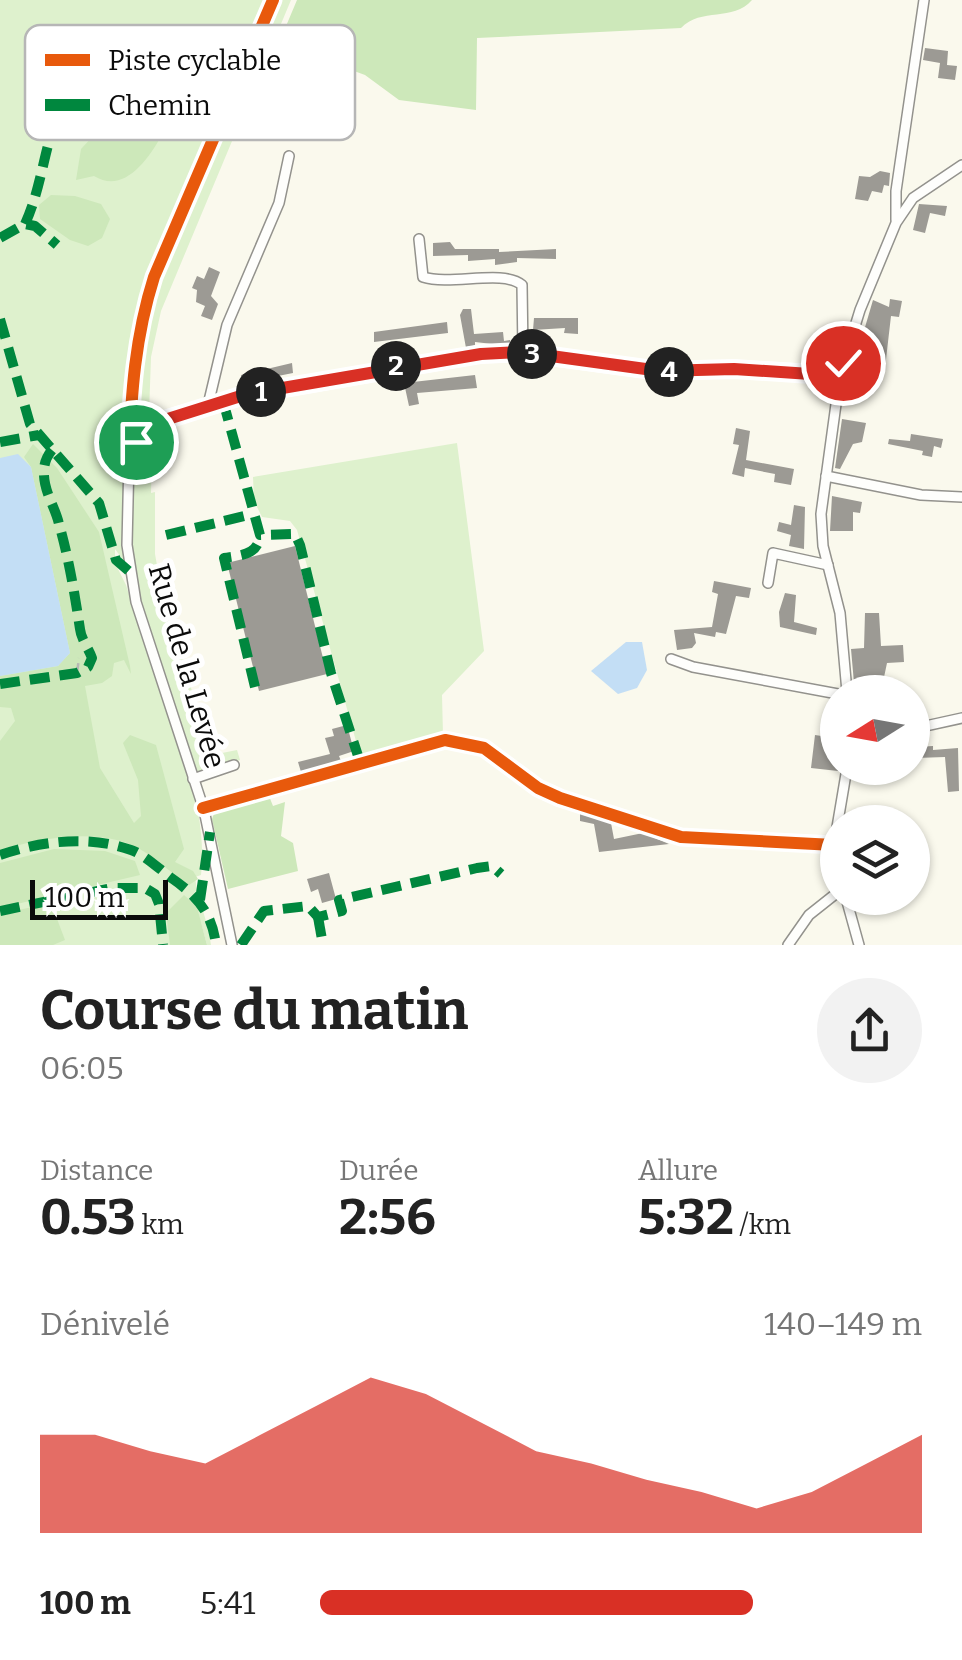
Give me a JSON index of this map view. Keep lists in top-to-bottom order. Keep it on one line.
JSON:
{"streets":{"street":["Rue de la Levée"]},"legend":["Piste cyclable","Chemin"],"scale_bar":"100 m","north":"left","page":{"pins":["3","2","4","1"],"scale":"100 m","heading":["Course du matin","06:05"],"stats":[["Distance","0.53 km"],["Durée","2:56"],["Allure","5:32 /km"]],"chart":["Dénivelé","140–149 m"],"list":[{"name":"100 m","note":"5:41"}]}}
